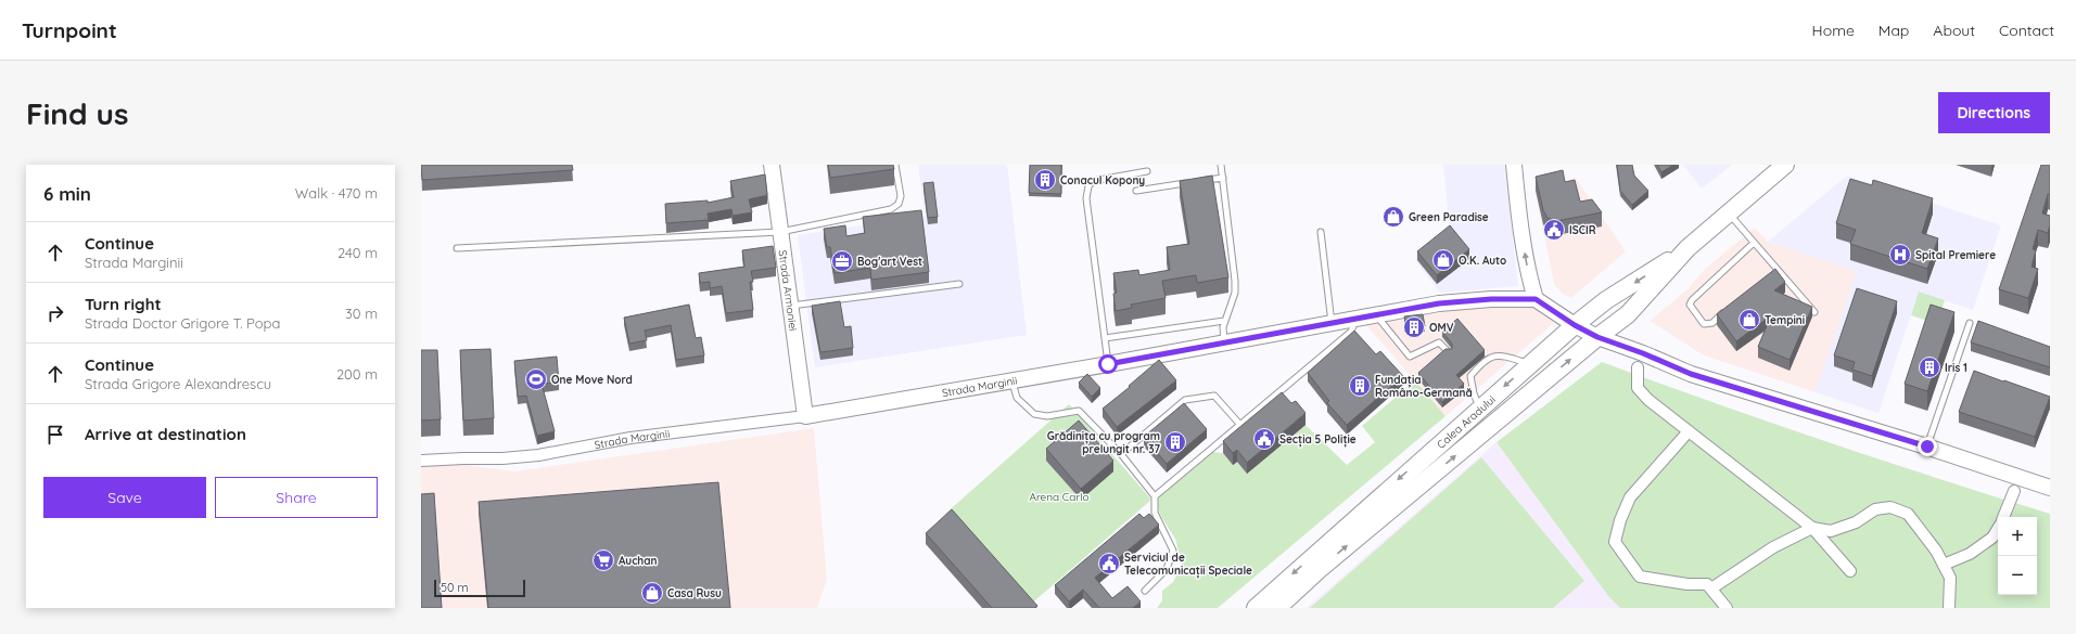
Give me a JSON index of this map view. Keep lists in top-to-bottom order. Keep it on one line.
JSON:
{"streets":{"main road":["Calea Aradului"],"street":["Strada Armoniei","Strada Marginii"]},"crossings":[["Strada Armoniei","Strada Marginii"]],"parks":["Arena Carlo"],"places":{"building":["Conacul Kopony","OMV","Iris 1","Fundația Româno-Germană","Grădinița cu program prelungit nr. 37"],"shop":["Green Paradise","O.K. Auto","Tempini","Casa Rusu"],"public building":["ISCIR","Secția 5 Poliție","Serviciul de Telecomunicații Speciale"],"hospital":["Spital Premiere"],"office":["Bog'art Vest"],"sports":["One Move Nord"],"supermarket":["Auchan"]},"scale_bar":"50 m","page":{"header":"Turnpoint","nav":["Home","Map","About","Contact"],"buttons":["Directions",["Save","Share"]],"title":"Find us","heading":["6 min","Walk · 470 m"],"list":[["Continue","Strada Marginii","240 m"],["Turn right","Strada Doctor Grigore T. Popa","30 m"],["Continue","Strada Grigore Alexandrescu","200 m"],"Arrive at destination"],"map_buttons":["+","−"],"scale":"50 m"}}
